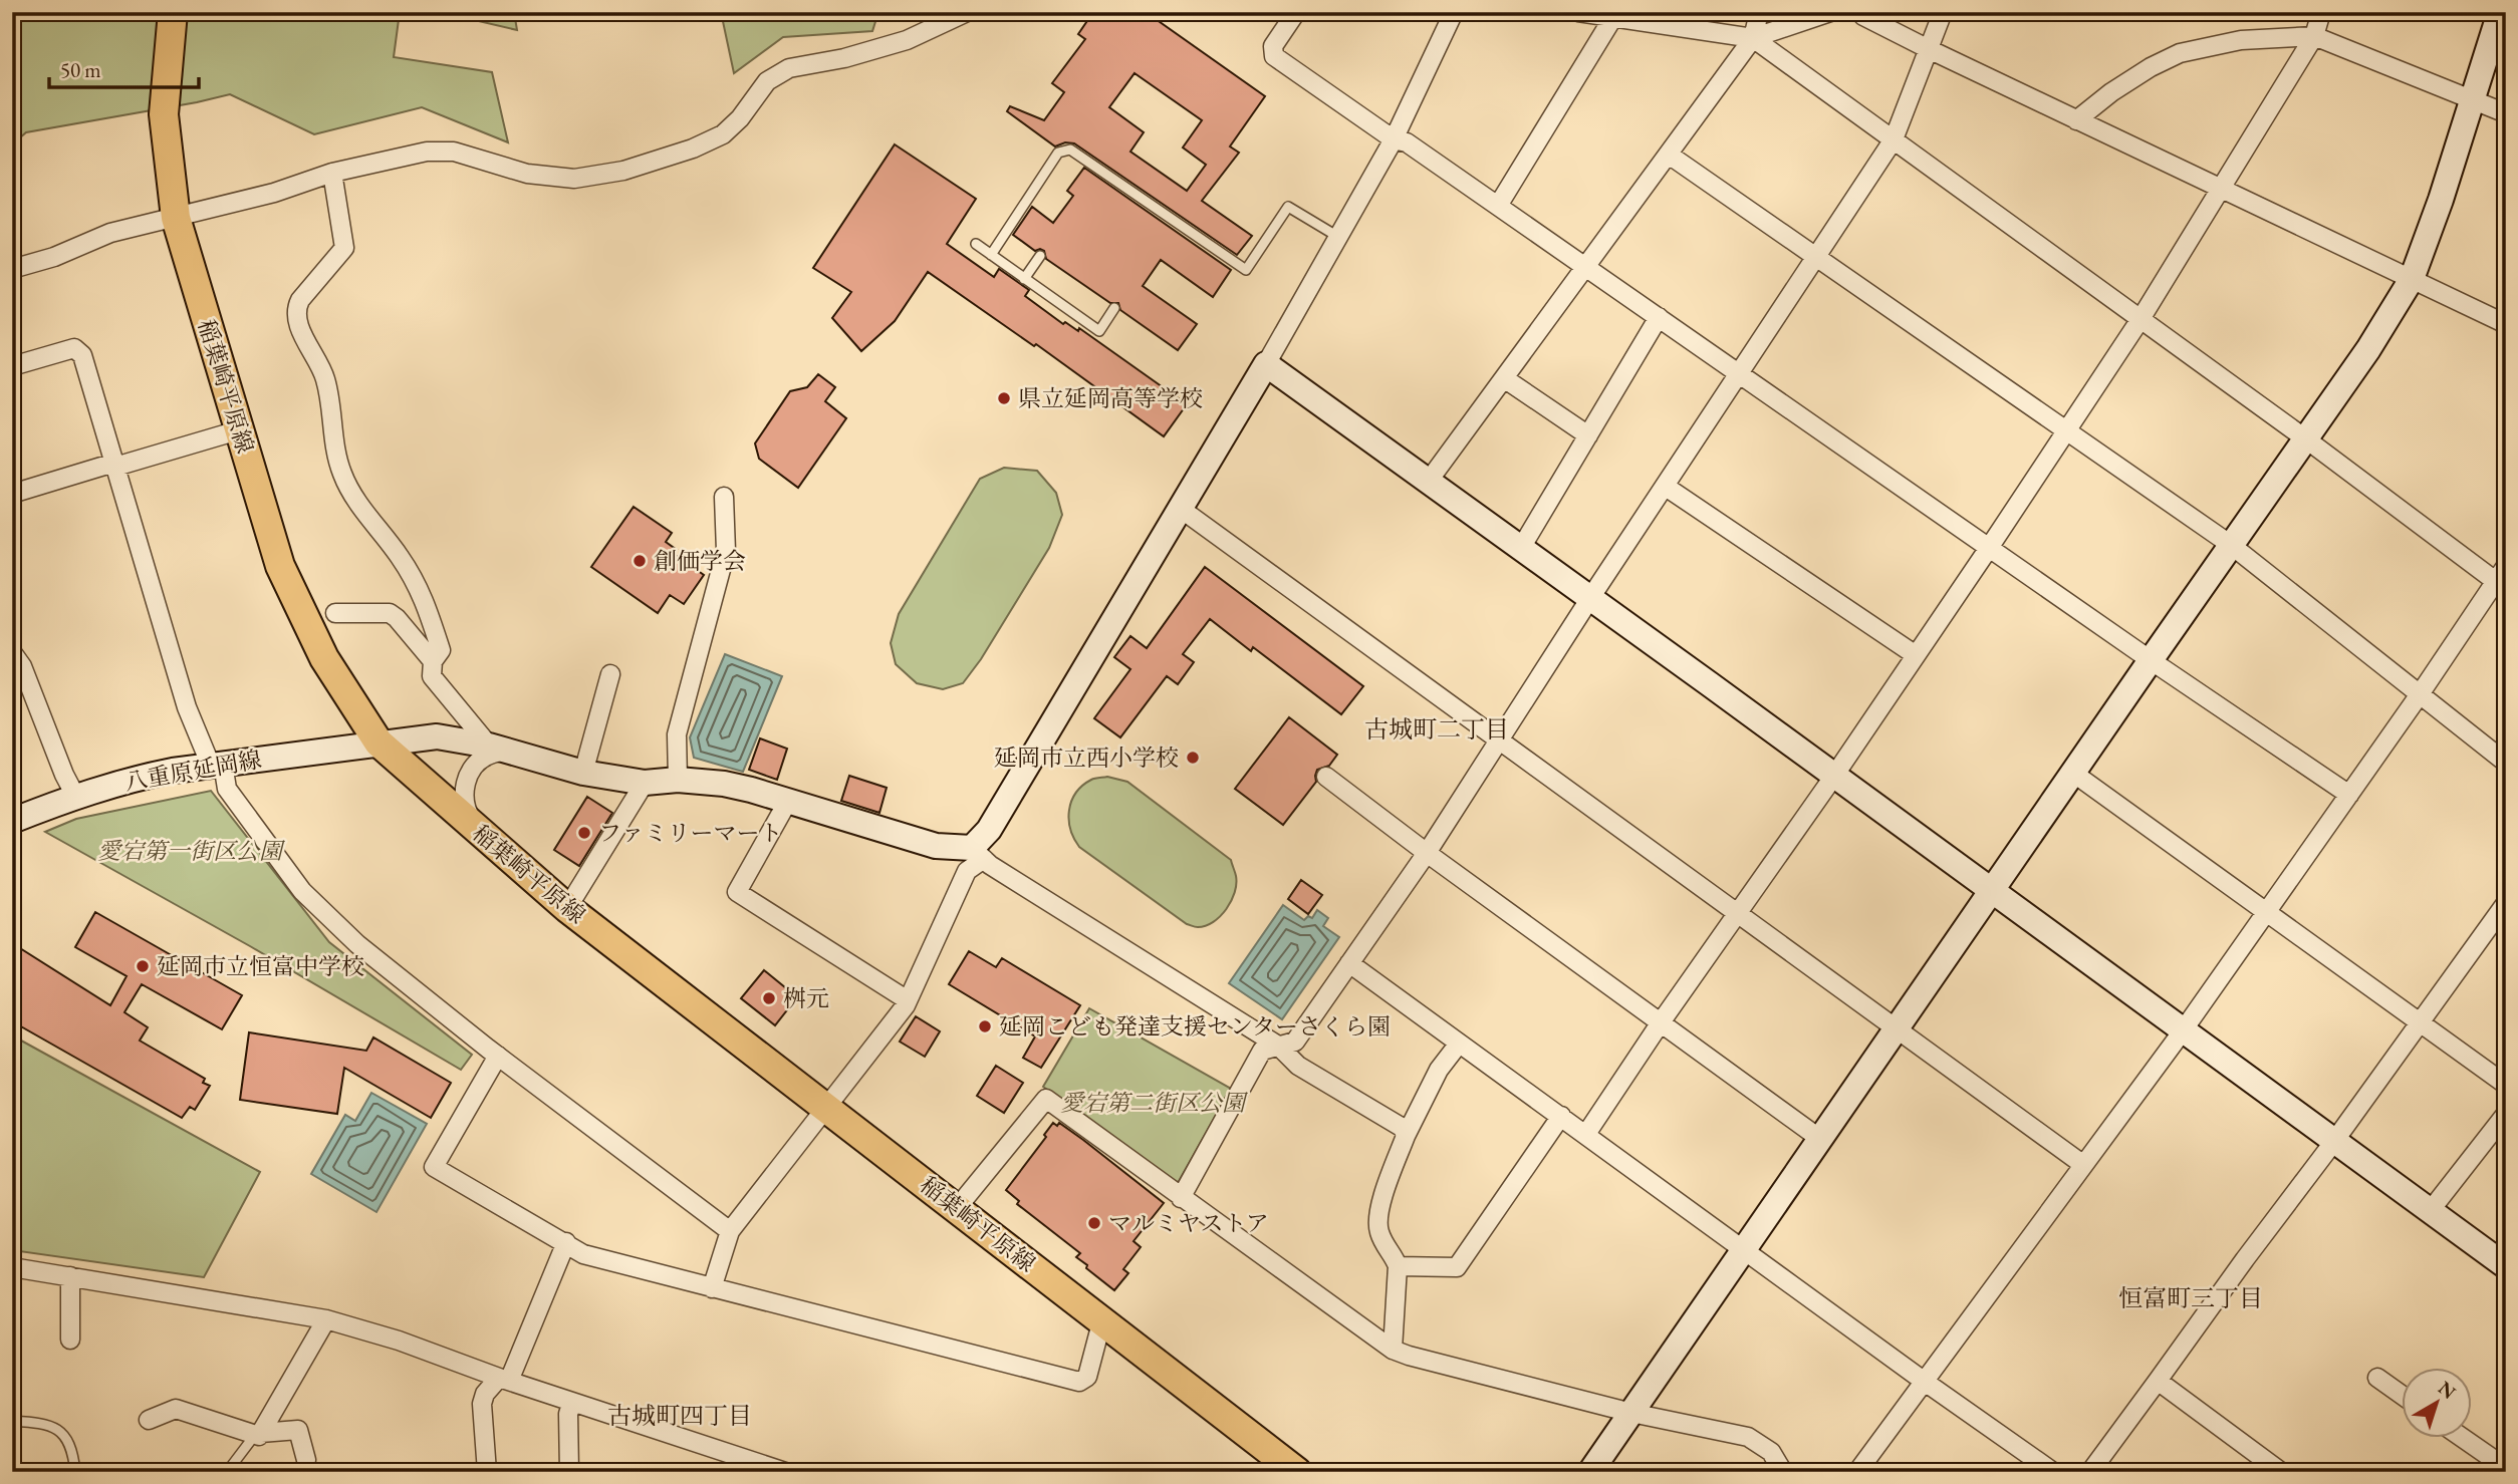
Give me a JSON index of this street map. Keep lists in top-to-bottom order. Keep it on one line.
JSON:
{"streets":{"main road":["稲葉崎平原線"],"street":["八重原延岡線"]},"crossings":[["稲葉崎平原線","八重原延岡線"]],"districts":["古城町二丁目","恒富町三丁目","古城町四丁目"],"parks":["愛宕第一街区公園","愛宕第二街区公園"],"places":["県立延岡高等学校","創価学会","延岡市立西小学校","ファミリーマート","延岡市立恒富中学校","桝元","延岡こども発達支援センターさくら園","マルミヤストア"],"scale_bar":"50 m","north":"top right"}
